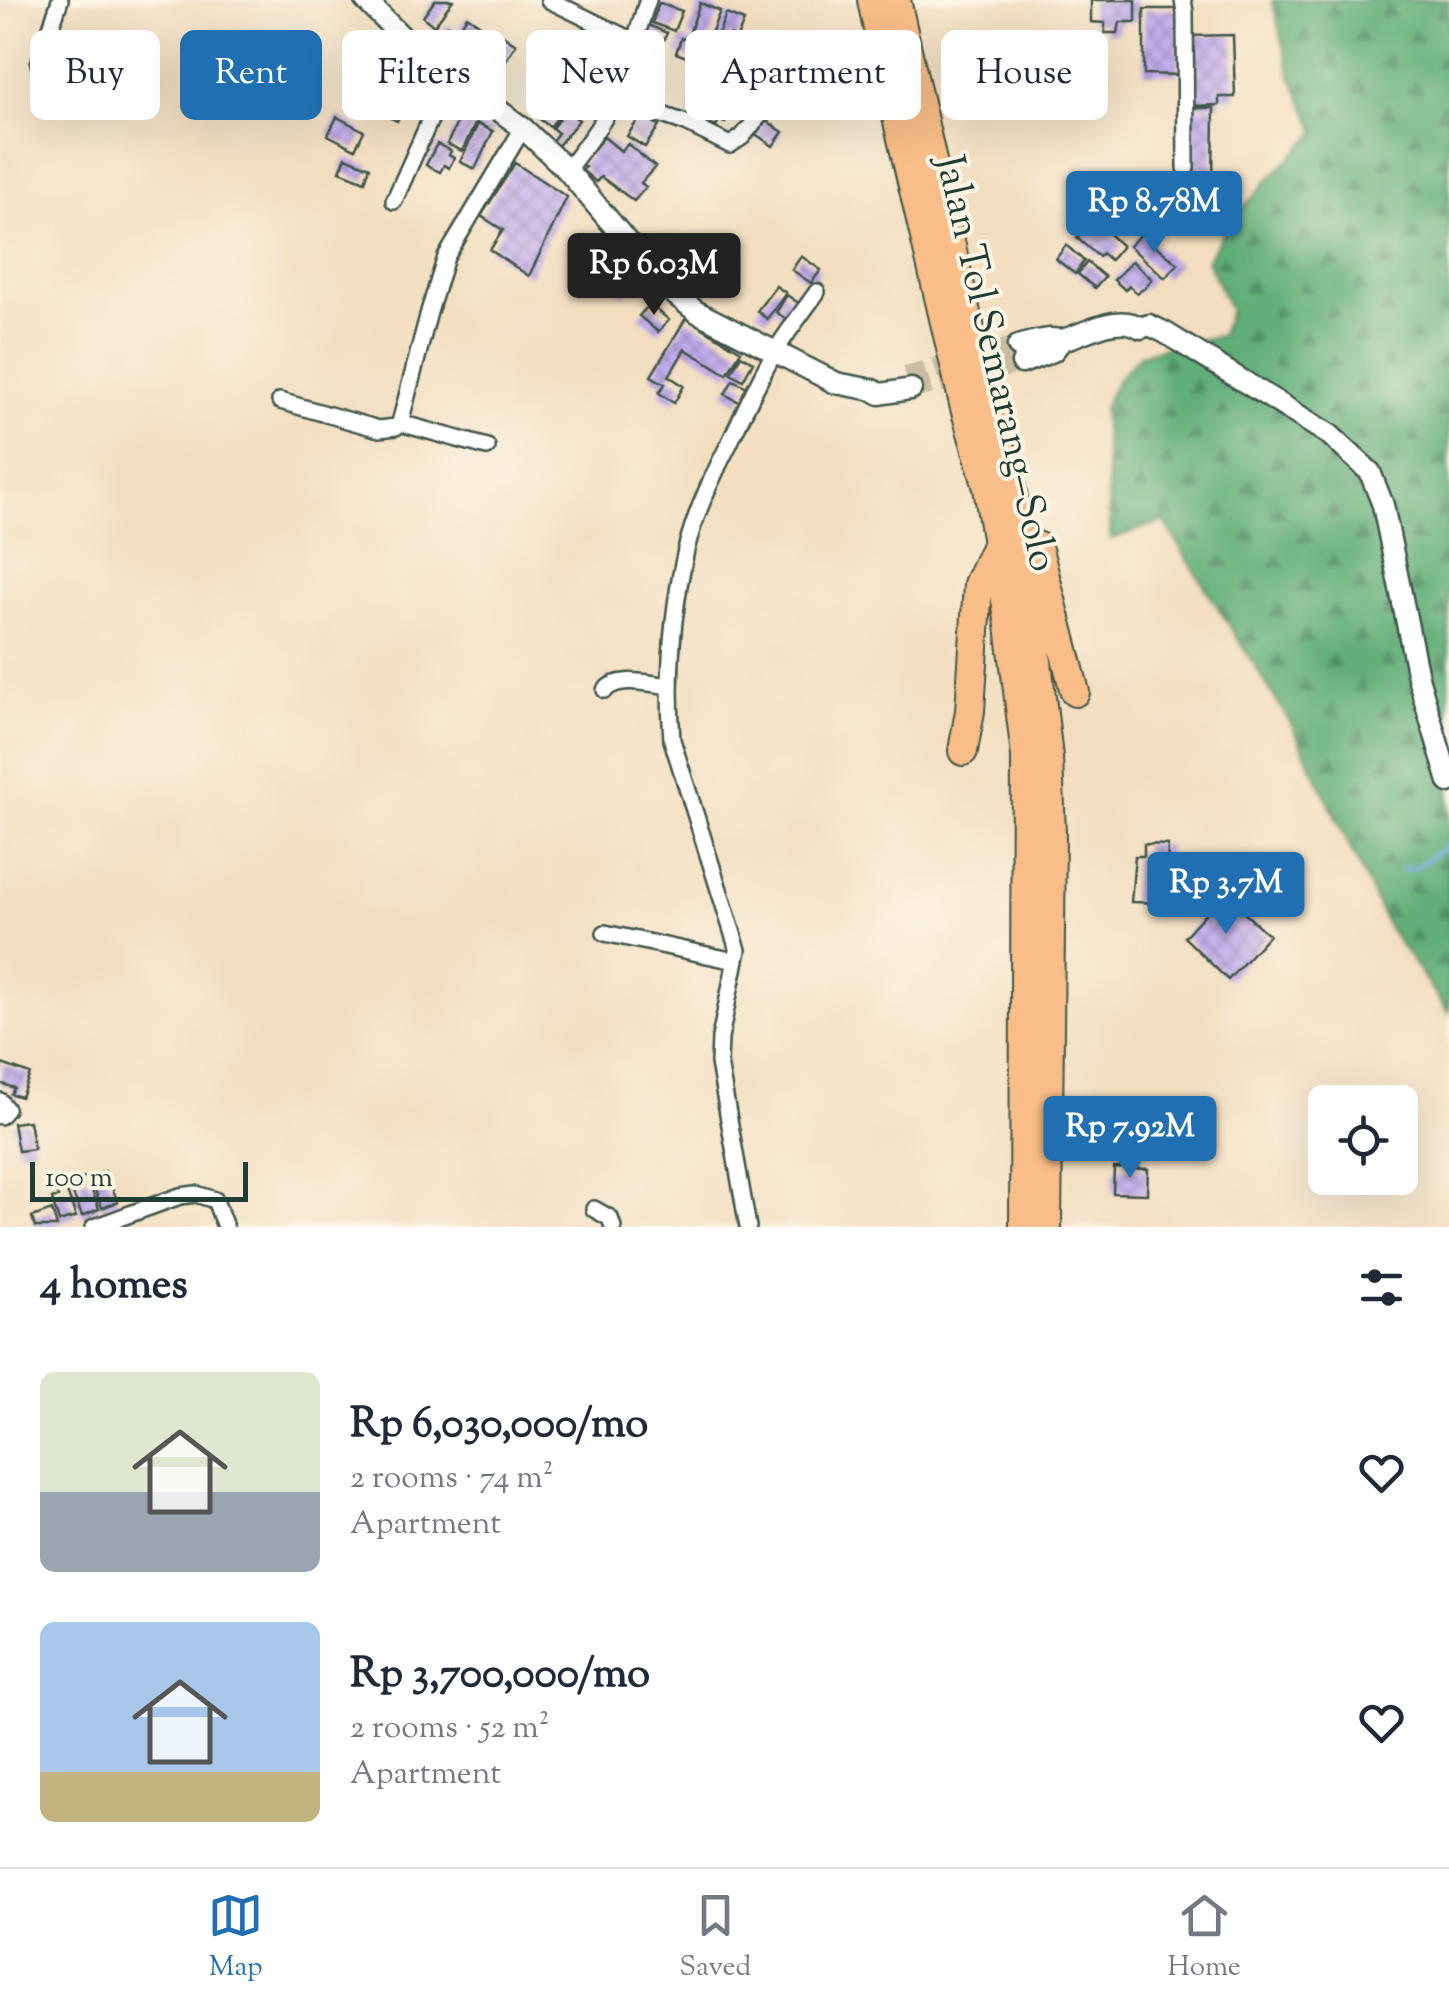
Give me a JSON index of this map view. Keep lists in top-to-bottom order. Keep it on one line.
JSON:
{"streets":{"highway":["Jalan Tol Semarang–Solo"]},"scale_bar":"100 m","page":{"chip":["Buy","Rent","Filters","New","Apartment","House"],"price":["Rp 8.78M","Rp 6.03M","Rp 3.7M","Rp 7.92M"],"scale":"100 m","heading":"4 homes","list":[{"name":"Rp 6,030,000/mo","note":"2 rooms · 74 m² · Apartment"},{"name":"Rp 3,700,000/mo","note":"2 rooms · 52 m² · Apartment"}],"tabs":["Map","Saved","Home"]}}
